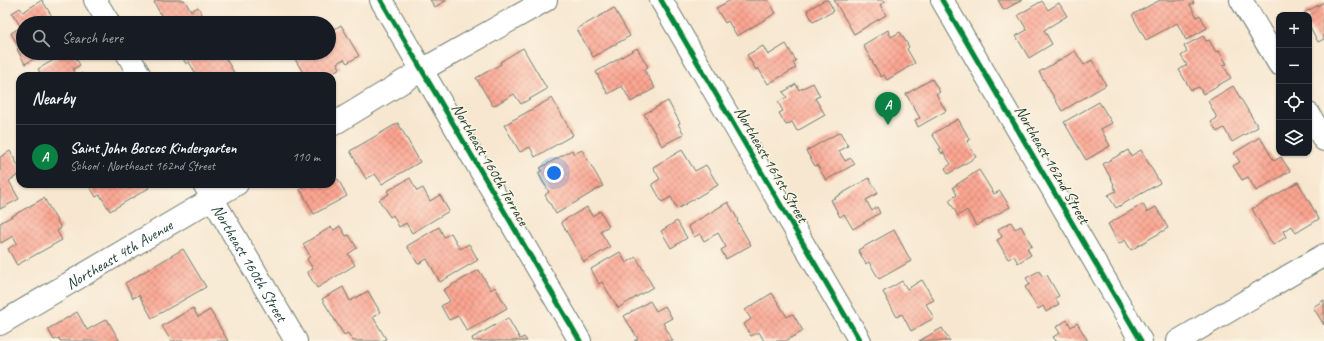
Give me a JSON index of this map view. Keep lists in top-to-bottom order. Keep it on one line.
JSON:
{"streets":{"street":["Northeast 160th Terrace","Northeast 161st Street","Northeast 162nd Street","Northeast 4th Avenue","Northeast 160th Street"]},"crossings":[["Northeast 4th Avenue","Northeast 160th Street"]],"page":{"map_buttons":["+","−"],"search":"Search here","heading":"Nearby","pins":"A","list":[{"mark":"A","name":"Saint John Boscos Kindergarten","note":"School · Northeast 162nd Street","value":"110 m"}]}}
